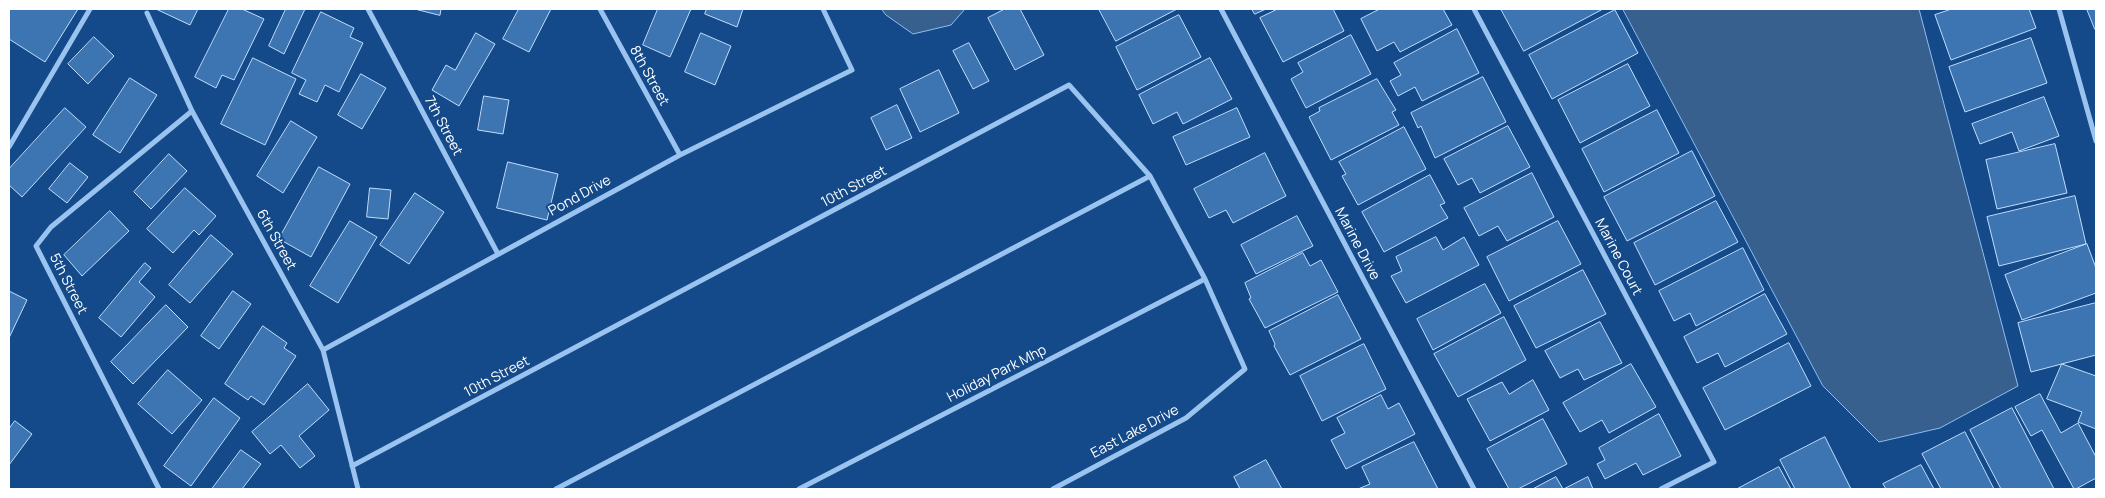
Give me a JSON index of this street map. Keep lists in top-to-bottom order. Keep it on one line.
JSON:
{"streets":{"street":["8th Street","7th Street","10th Street","Pond Drive","6th Street","Marine Drive","Marine Court","5th Street","Holiday Park Mhp","East Lake Drive"]},"crossings":[["8th Street","Pond Drive"],["7th Street","Pond Drive"],["10th Street","6th Street"],["10th Street","Holiday Park Mhp"],["10th Street","East Lake Drive"],["Pond Drive","6th Street"],["6th Street","5th Street"]]}
